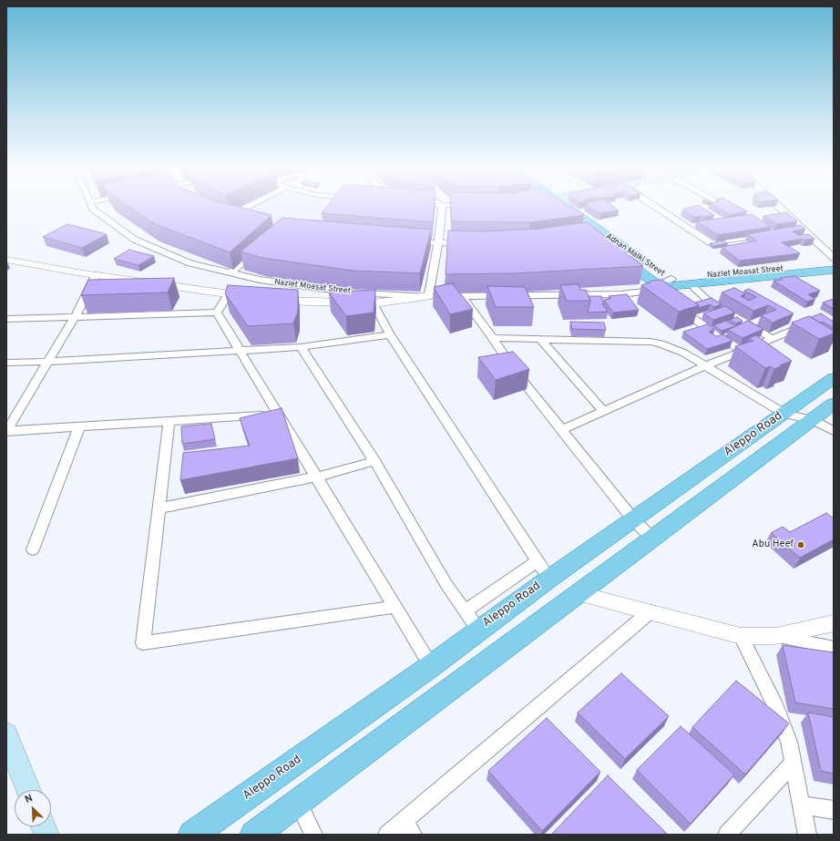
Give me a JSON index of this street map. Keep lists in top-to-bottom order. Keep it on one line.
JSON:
{"streets":{"main road":["Adnan Malki Street","Nazlet Moasat Street","Aleppo Road"]},"crossings":[["Adnan Malki Street","Nazlet Moasat Street"]],"places":["Abu Heef"],"north":"top left"}
